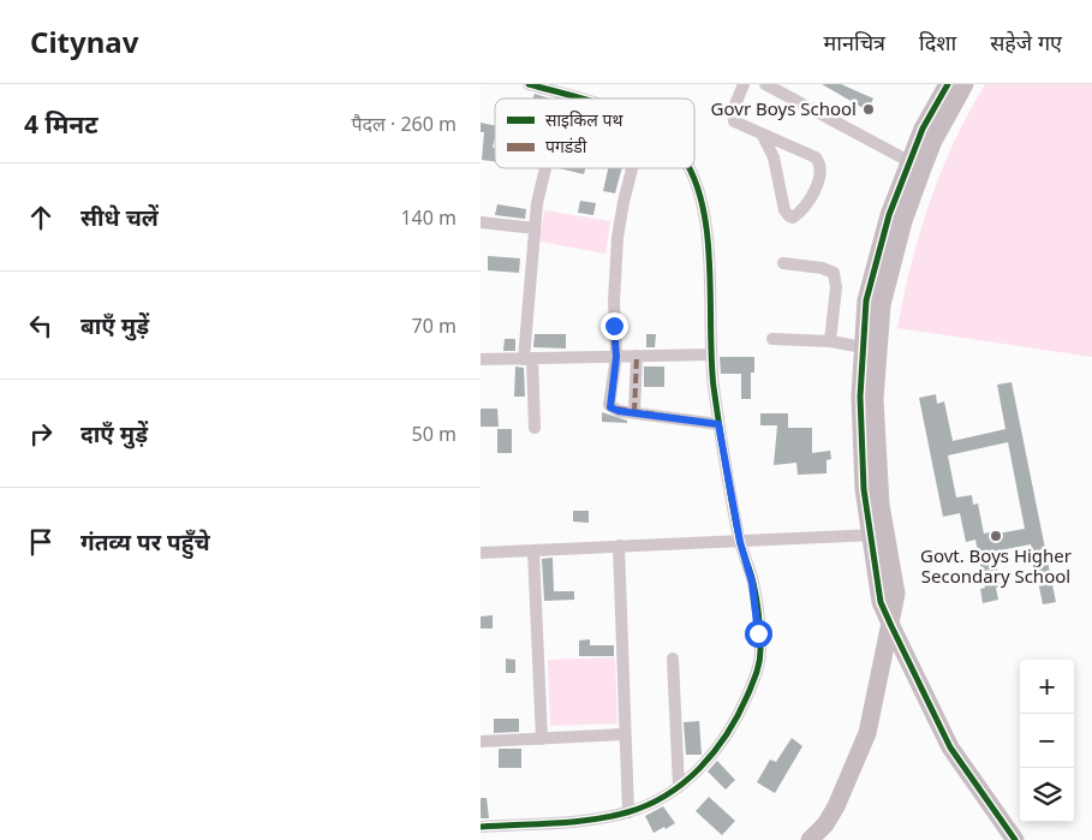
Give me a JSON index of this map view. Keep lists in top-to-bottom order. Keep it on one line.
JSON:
{"places":["Govr Boys School","Govt. Boys Higher Secondary School"],"legend":["साइकिल पथ","पगडंडी"],"page":{"header":"Citynav","nav":["मानचित्र","दिशा","सहेजे गए"],"heading":["4 मिनट","पैदल · 260 m"],"list":[["सीधे चलें","140 m"],["बाएँ मुड़ें","70 m"],["दाएँ मुड़ें","50 m"],"गंतव्य पर पहुँचे"],"map_buttons":["+","−"]}}
